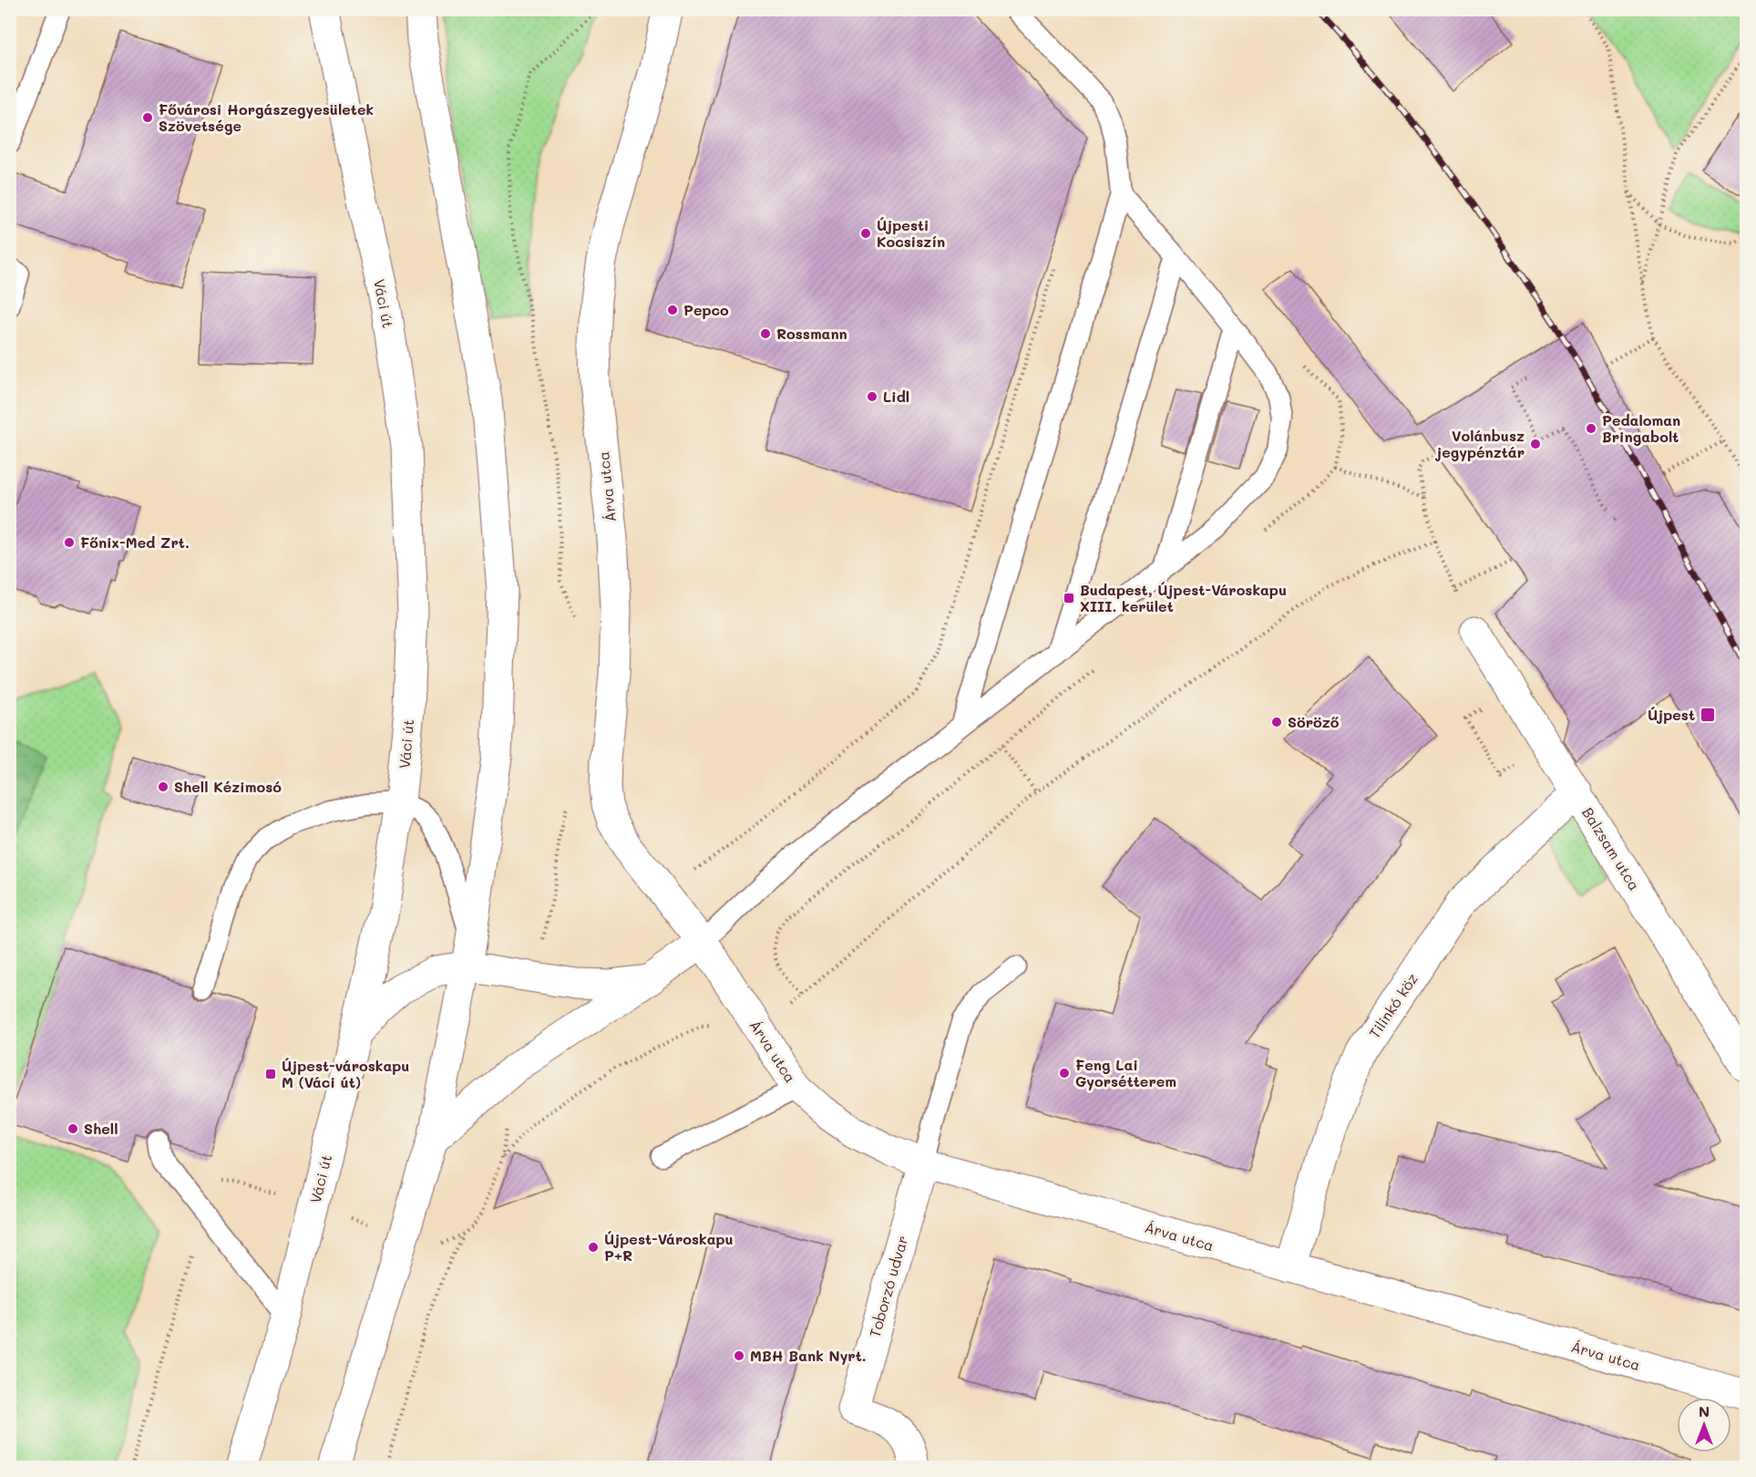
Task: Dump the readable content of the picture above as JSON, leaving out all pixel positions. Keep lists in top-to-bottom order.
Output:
{
  "streets": {
    "street": [
      "Váci út",
      "Árva utca",
      "Balzsam utca",
      "Tilinkó köz",
      "Toborzó udvar"
    ]
  },
  "crossings": [
    ["Árva utca", "Tilinkó köz"],
    ["Árva utca", "Toborzó udvar"],
    ["Balzsam utca", "Tilinkó köz"]
  ],
  "places": {
    "other": [
      "Fővárosi Horgászegyesületek Szövetsége",
      "Újpesti Kocsiszín",
      "Pepco",
      "Rossmann",
      "Lidl",
      "Pedaloman Bringabolt",
      "Volánbusz jegypénztár",
      "Főnix-Med Zrt.",
      "Söröző",
      "Shell Kézimosó",
      "Feng Lai Gyorsétterem",
      "Shell",
      "Újpest-Városkapu P+R",
      "MBH Bank Nyrt."
    ],
    "transit": ["Budapest, Újpest-Városkapu XIII. kerület", "Újpest", "Újpest-városkapu M (Váci út)"]
  },
  "north": "top"
}
